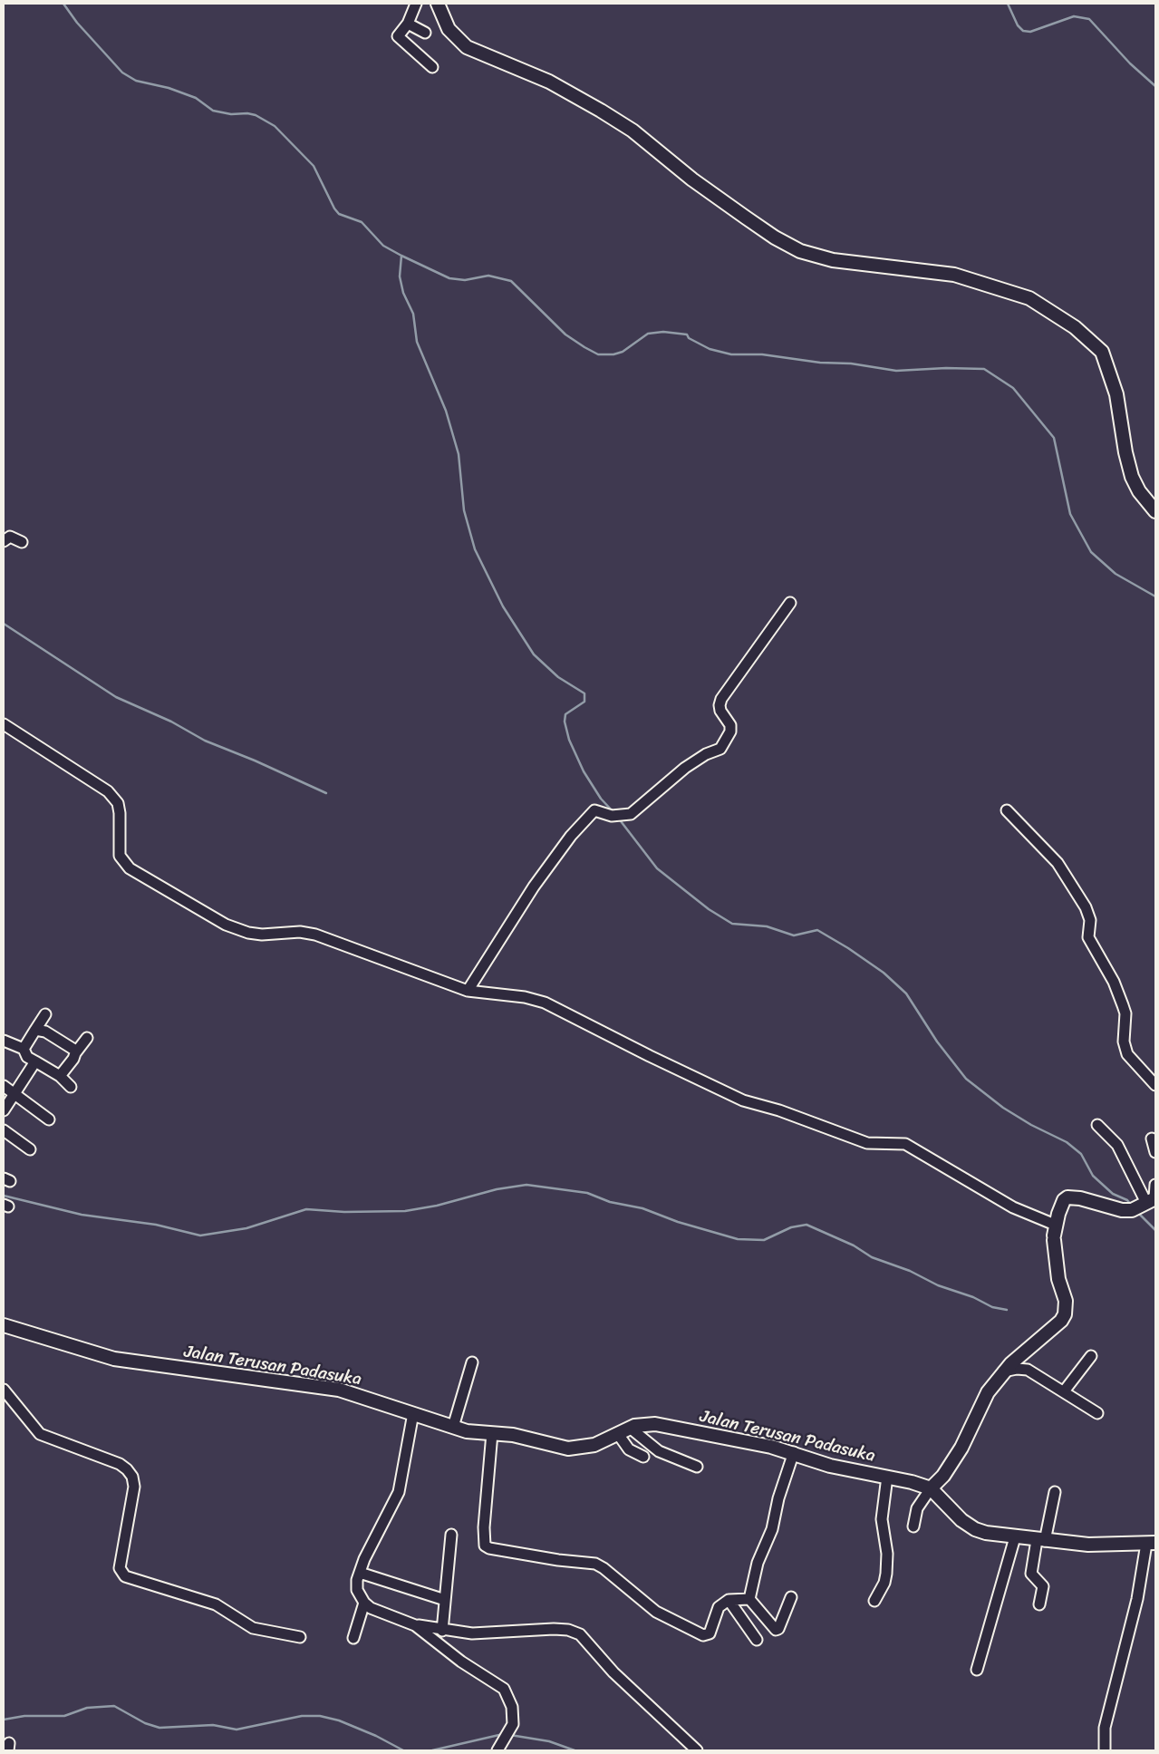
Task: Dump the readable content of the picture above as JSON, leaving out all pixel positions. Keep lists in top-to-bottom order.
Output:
{
  "streets": {
    "street": ["Jalan Terusan Padasuka"]
  }
}
